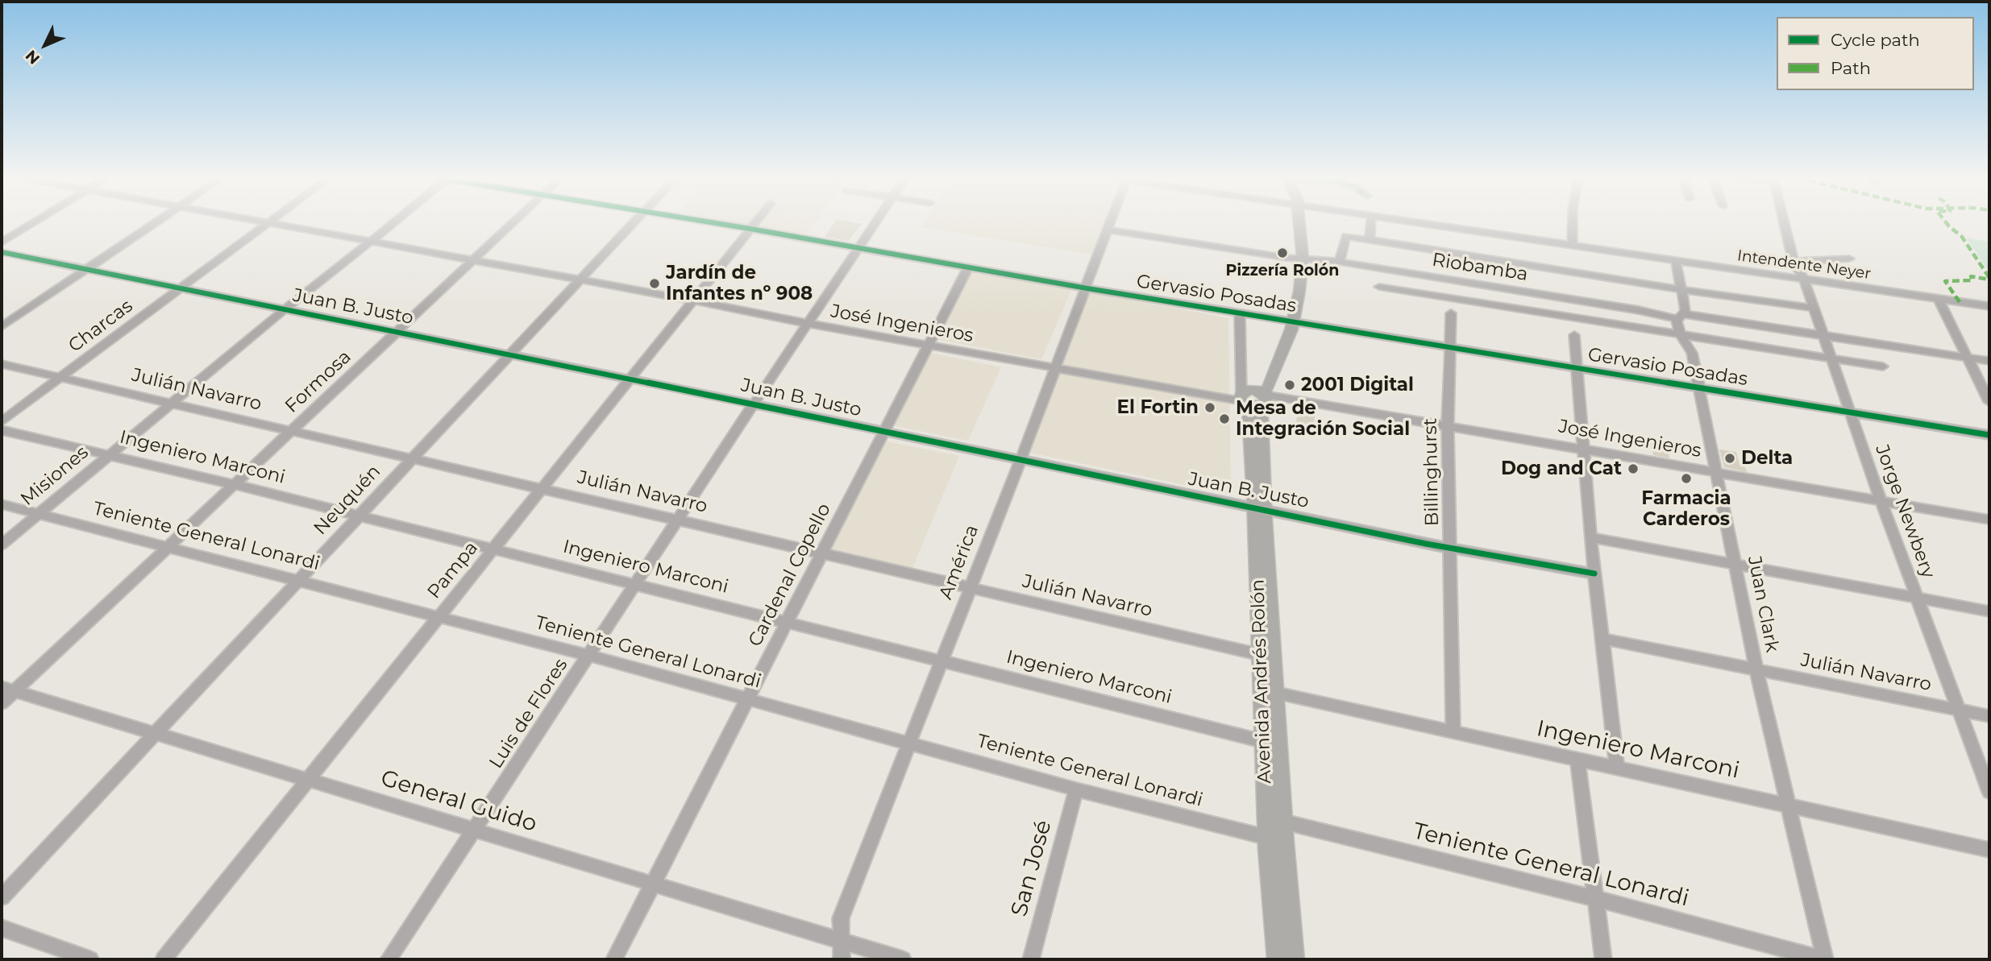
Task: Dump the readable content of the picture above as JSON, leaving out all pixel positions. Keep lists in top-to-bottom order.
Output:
{
  "streets": {
    "main road": ["Avenida Andrés Rolón"],
    "street": [
      "Intendente Neyer",
      "Riobamba",
      "Gervasio Posadas",
      "Juan B. Justo",
      "José Ingenieros",
      "Charcas",
      "Formosa",
      "Julián Navarro",
      "Ingeniero Marconi",
      "Billinghurst",
      "Misiones",
      "Neuquén",
      "Jorge Newbery",
      "Teniente General Lonardi",
      "América",
      "Pampa",
      "Cardenal Copello",
      "Juan Clark",
      "Luis de Flores",
      "General Guido",
      "San José"
    ]
  },
  "crossings": [
    ["Intendente Neyer", "Jorge Newbery"],
    ["Intendente Neyer", "Juan Clark"],
    ["Riobamba", "Jorge Newbery"],
    ["Riobamba", "América"],
    ["Riobamba", "Juan Clark"],
    ["Riobamba", "Avenida Andrés Rolón"],
    ["Gervasio Posadas", "Billinghurst"],
    ["Gervasio Posadas", "Jorge Newbery"],
    ["Gervasio Posadas", "América"],
    ["Gervasio Posadas", "Pampa"],
    ["Gervasio Posadas", "Cardenal Copello"],
    ["Gervasio Posadas", "Juan Clark"],
    ["Gervasio Posadas", "Avenida Andrés Rolón"],
    ["Gervasio Posadas", "Luis de Flores"],
    ["Juan B. Justo", "Charcas"],
    ["Juan B. Justo", "Formosa"],
    ["Juan B. Justo", "Billinghurst"],
    ["Juan B. Justo", "Misiones"],
    ["Juan B. Justo", "Neuquén"],
    ["Juan B. Justo", "América"],
    ["Juan B. Justo", "Pampa"],
    ["Juan B. Justo", "Cardenal Copello"],
    ["Juan B. Justo", "Avenida Andrés Rolón"],
    ["Juan B. Justo", "Luis de Flores"],
    ["José Ingenieros", "Formosa"],
    ["José Ingenieros", "Billinghurst"],
    ["José Ingenieros", "Misiones"],
    ["José Ingenieros", "Neuquén"],
    ["José Ingenieros", "Jorge Newbery"],
    ["José Ingenieros", "América"],
    ["José Ingenieros", "Pampa"],
    ["José Ingenieros", "Cardenal Copello"],
    ["José Ingenieros", "Juan Clark"],
    ["José Ingenieros", "Avenida Andrés Rolón"],
    ["José Ingenieros", "Luis de Flores"],
    ["Charcas", "Julián Navarro"],
    ["Formosa", "Julián Navarro"],
    ["Formosa", "Ingeniero Marconi"],
    ["Formosa", "Teniente General Lonardi"],
    ["Formosa", "General Guido"],
    ["Julián Navarro", "Misiones"],
    ["Julián Navarro", "Neuquén"],
    ["Julián Navarro", "Jorge Newbery"],
    ["Julián Navarro", "América"],
    ["Julián Navarro", "Pampa"],
    ["Julián Navarro", "Cardenal Copello"],
    ["Julián Navarro", "Juan Clark"],
    ["Julián Navarro", "Avenida Andrés Rolón"],
    ["Julián Navarro", "Luis de Flores"],
    ["Ingeniero Marconi", "Billinghurst"],
    ["Ingeniero Marconi", "Misiones"],
    ["Ingeniero Marconi", "Neuquén"],
    ["Ingeniero Marconi", "América"],
    ["Ingeniero Marconi", "Pampa"],
    ["Ingeniero Marconi", "Cardenal Copello"],
    ["Ingeniero Marconi", "Juan Clark"],
    ["Ingeniero Marconi", "Avenida Andrés Rolón"],
    ["Ingeniero Marconi", "Luis de Flores"],
    ["Misiones", "Teniente General Lonardi"],
    ["Neuquén", "Teniente General Lonardi"],
    ["Neuquén", "General Guido"],
    ["Teniente General Lonardi", "América"],
    ["Teniente General Lonardi", "Pampa"],
    ["Teniente General Lonardi", "Cardenal Copello"],
    ["Teniente General Lonardi", "Juan Clark"],
    ["Teniente General Lonardi", "Avenida Andrés Rolón"],
    ["Teniente General Lonardi", "Luis de Flores"],
    ["Teniente General Lonardi", "San José"],
    ["América", "General Guido"],
    ["Pampa", "General Guido"],
    ["Cardenal Copello", "General Guido"],
    ["Luis de Flores", "General Guido"]
  ],
  "places": [
    "Pizzería Rolón",
    "Jardín de Infantes nº 908",
    "2001 Digital",
    "El Fortin",
    "Mesa de Integración Social",
    "Delta",
    "Dog and Cat",
    "Farmacia Carderos"
  ],
  "legend": ["Cycle path", "Path"],
  "north": "bottom left"
}
